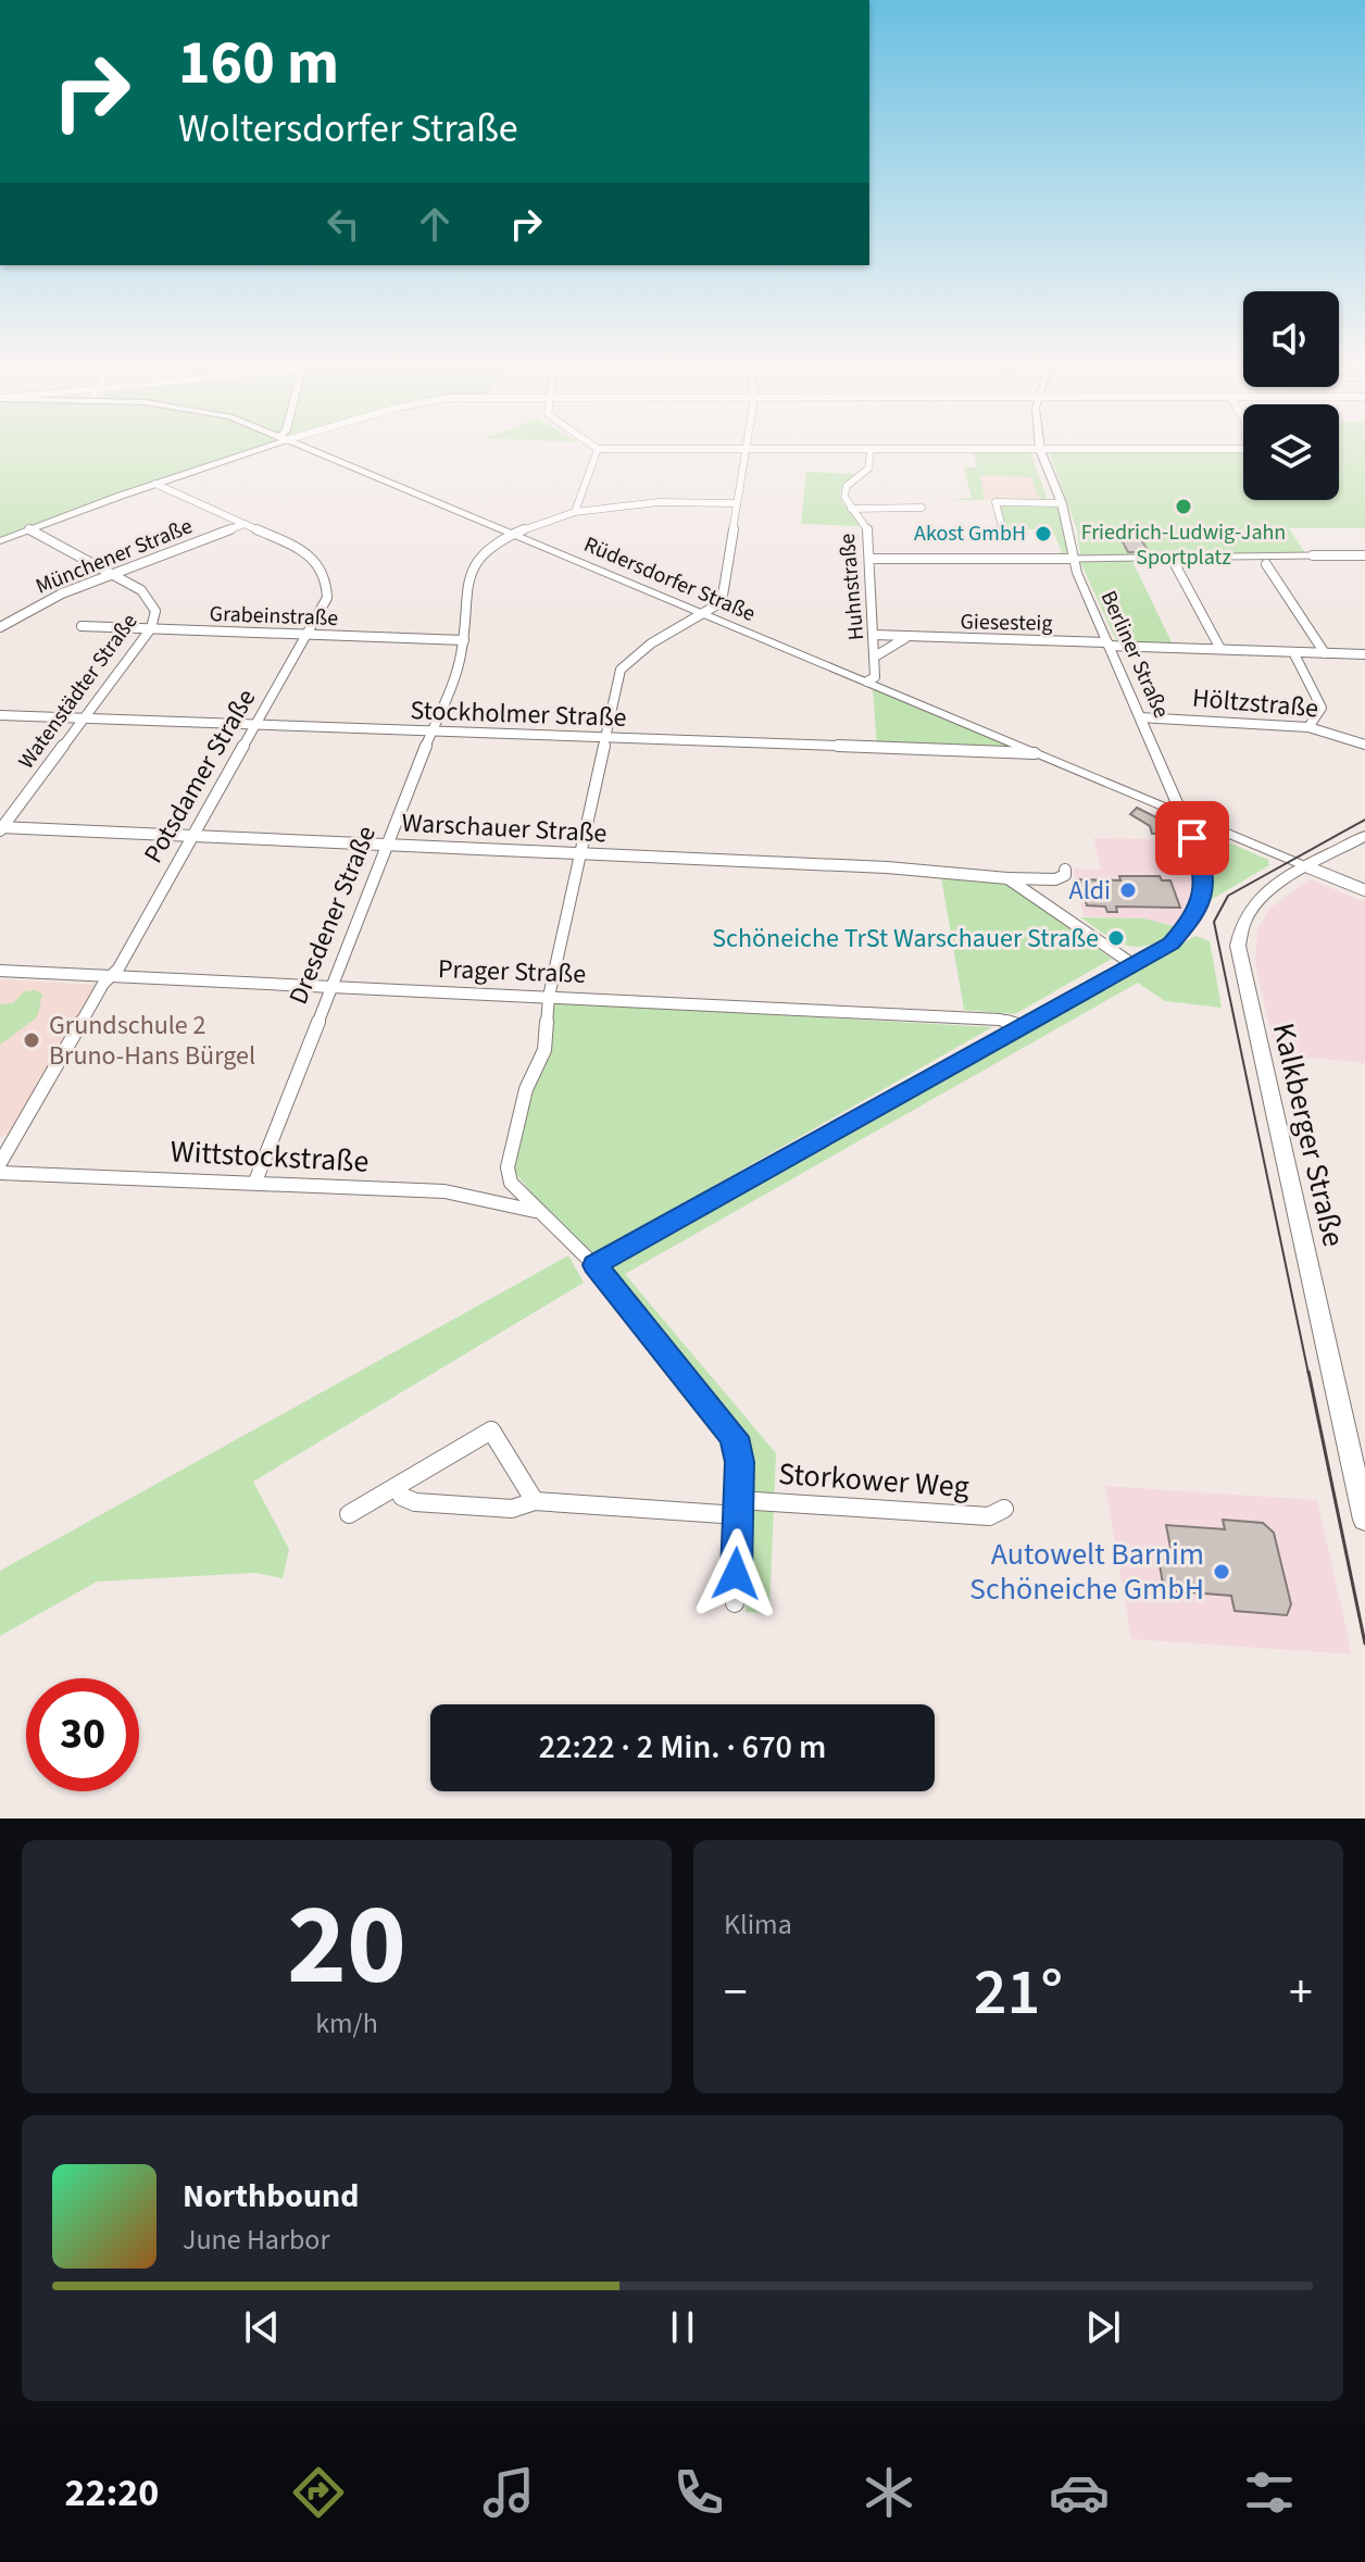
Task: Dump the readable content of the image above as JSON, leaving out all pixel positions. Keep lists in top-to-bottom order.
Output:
{
  "streets": {
    "main road": ["Kalkberger Straße"],
    "street": [
      "Münchener Straße",
      "Rüdersdorfer Straße",
      "Huhnstraße",
      "Grabeinstraße",
      "Giesesteig",
      "Berliner Straße",
      "Watenstädter Straße",
      "Höltzstraße",
      "Stockholmer Straße",
      "Potsdamer Straße",
      "Warschauer Straße",
      "Dresdener Straße",
      "Prager Straße",
      "Wittstockstraße",
      "Storkower Weg"
    ]
  },
  "crossings": [
    ["Münchener Straße", "Watenstädter Straße"],
    ["Münchener Straße", "Potsdamer Straße"],
    ["Rüdersdorfer Straße", "Huhnstraße"],
    ["Rüdersdorfer Straße", "Berliner Straße"],
    ["Rüdersdorfer Straße", "Stockholmer Straße"],
    ["Rüdersdorfer Straße", "Dresdener Straße"],
    ["Rüdersdorfer Straße", "Kalkberger Straße"],
    ["Huhnstraße", "Giesesteig"],
    ["Grabeinstraße", "Watenstädter Straße"],
    ["Grabeinstraße", "Potsdamer Straße"],
    ["Grabeinstraße", "Dresdener Straße"],
    ["Giesesteig", "Berliner Straße"],
    ["Berliner Straße", "Höltzstraße"],
    ["Watenstädter Straße", "Stockholmer Straße"],
    ["Watenstädter Straße", "Warschauer Straße"],
    ["Stockholmer Straße", "Potsdamer Straße"],
    ["Stockholmer Straße", "Dresdener Straße"],
    ["Potsdamer Straße", "Warschauer Straße"],
    ["Potsdamer Straße", "Prager Straße"],
    ["Warschauer Straße", "Dresdener Straße"],
    ["Dresdener Straße", "Prager Straße"],
    ["Dresdener Straße", "Wittstockstraße"]
  ],
  "places": [
    "Friedrich-Ludwig-Jahn Sportplatz",
    "Akost GmbH",
    "Aldi",
    "Schöneiche TrSt Warschauer Straße",
    "Grundschule 2 Bruno-Hans Bürgel",
    "Autowelt Barnim Schöneiche GmbH"
  ],
  "page": {
    "turn": ["160 m", "Woltersdorfer Straße"],
    "limit": "30",
    "trip": "22:22 · 2 Min. · 670 m",
    "tile": [
      ["20", "km/h"],
      "Klima"
    ],
    "heat": ["−", "21°", "+"],
    "song": ["Northbound", "June Harbor"],
    "tabs": "22:20"
  }
}
